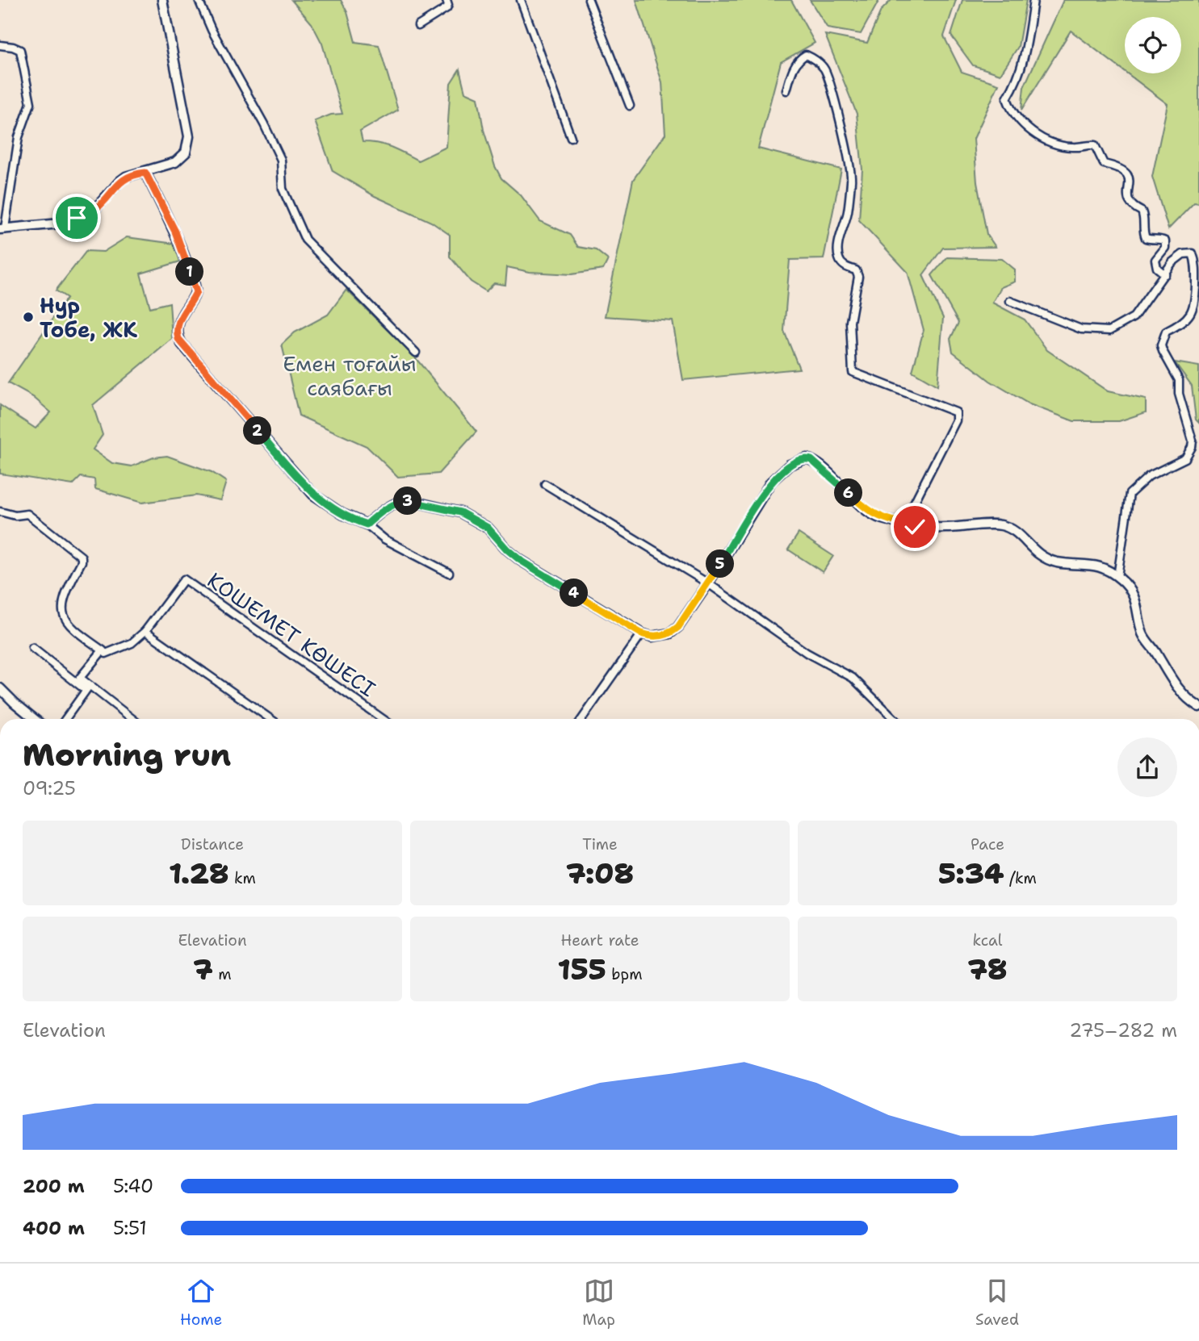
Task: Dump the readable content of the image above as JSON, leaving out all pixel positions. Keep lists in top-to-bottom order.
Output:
{
  "streets": {
    "street": ["КОШЕМЕТ КӨШЕСІ"]
  },
  "parks": ["Емен тоғайы саябағы"],
  "places": ["Нур Тобе, ЖК"],
  "page": {
    "pins": [
      "1",
      "2",
      "6",
      "3",
      "5",
      "4"
    ],
    "heading": ["Morning run", "09:25"],
    "stats": [
      ["Distance", "1.28 km"],
      ["Time", "7:08"],
      ["Pace", "5:34 /km"],
      ["Elevation", "7 m"],
      ["Heart rate", "155 bpm"],
      ["kcal", "78"]
    ],
    "chart": ["Elevation", "275–282 m"],
    "list": [
      {
        "name": "200 m",
        "note": "5:40"
      },
      {
        "name": "400 m",
        "note": "5:51"
      }
    ],
    "tabs": ["Home", "Map", "Saved"]
  }
}
